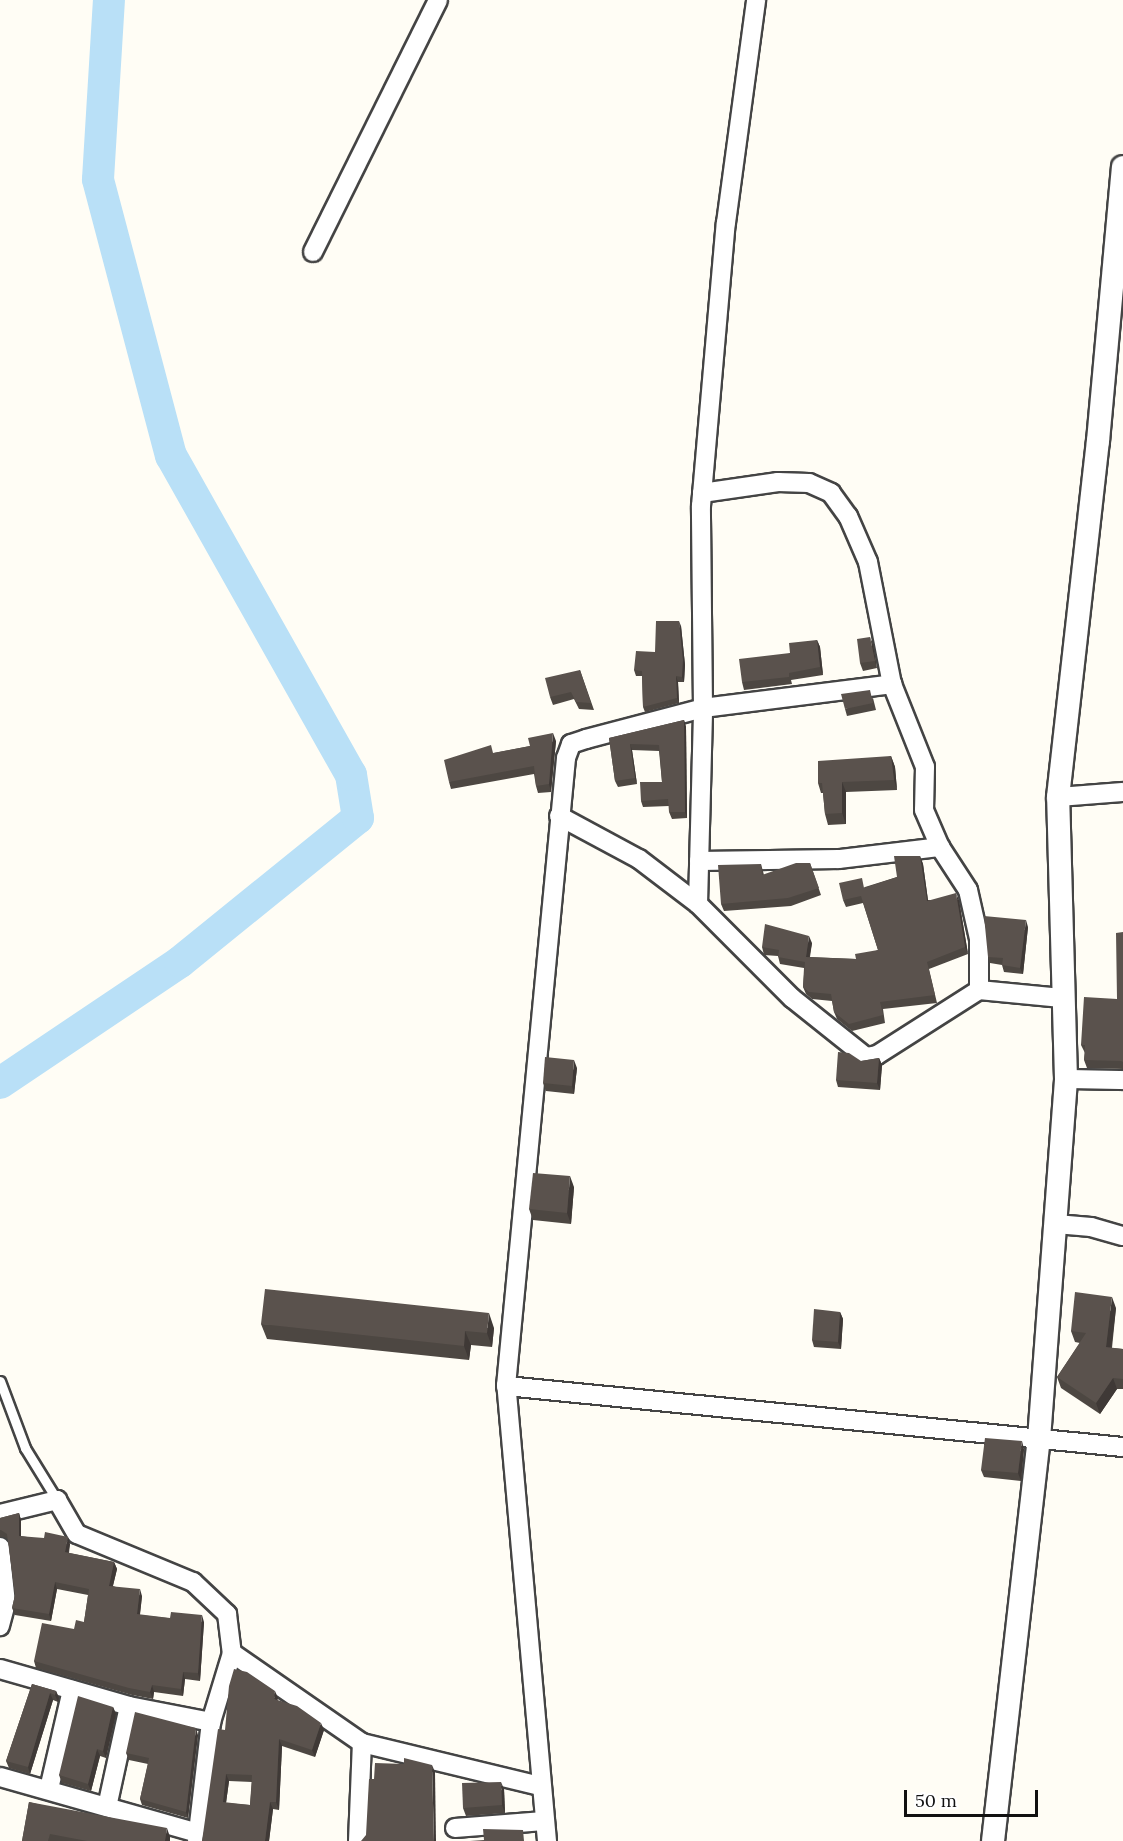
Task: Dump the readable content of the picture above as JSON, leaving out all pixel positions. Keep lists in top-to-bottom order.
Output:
{
  "scale_bar": "50 m"
}
